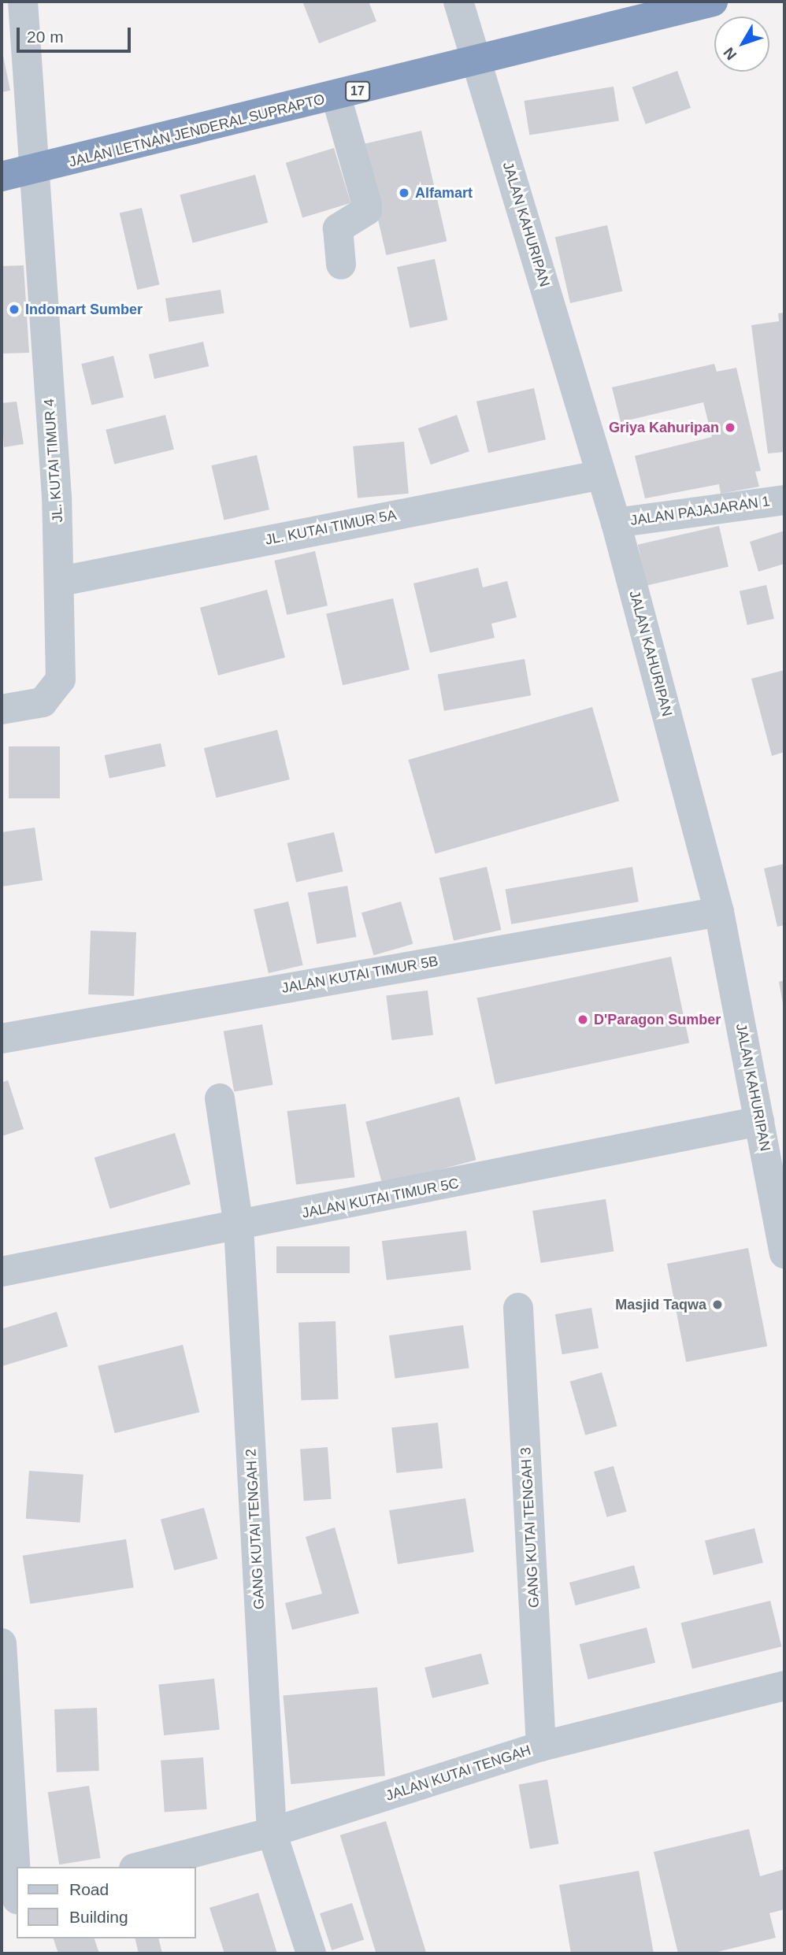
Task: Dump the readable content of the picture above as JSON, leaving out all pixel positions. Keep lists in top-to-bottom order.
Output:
{
  "streets": {
    "highway": ["17", "JALAN LETNAN JENDERAL SUPRAPTO"],
    "street": [
      "JALAN KAHURIPAN",
      "JL. KUTAI TIMUR 4",
      "JALAN PAJAJARAN 1",
      "JL. KUTAI TIMUR 5A",
      "JALAN KUTAI TIMUR 5B",
      "JALAN KUTAI TIMUR 5C",
      "GANG KUTAI TENGAH 3",
      "GANG KUTAI TENGAH 2",
      "JALAN KUTAI TENGAH"
    ]
  },
  "crossings": [
    ["JALAN LETNAN JENDERAL SUPRAPTO", "JALAN KAHURIPAN"],
    ["JALAN LETNAN JENDERAL SUPRAPTO", "JL. KUTAI TIMUR 4"],
    ["JALAN KAHURIPAN", "JALAN PAJAJARAN 1"],
    ["JALAN KAHURIPAN", "JL. KUTAI TIMUR 5A"],
    ["JALAN KAHURIPAN", "JALAN KUTAI TIMUR 5B"],
    ["JALAN KAHURIPAN", "JALAN KUTAI TIMUR 5C"],
    ["JL. KUTAI TIMUR 4", "JL. KUTAI TIMUR 5A"],
    ["JALAN KUTAI TIMUR 5C", "GANG KUTAI TENGAH 2"],
    ["GANG KUTAI TENGAH 3", "JALAN KUTAI TENGAH"],
    ["GANG KUTAI TENGAH 2", "JALAN KUTAI TENGAH"]
  ],
  "places": [
    "Alfamart",
    "Indomart Sumber",
    "Griya Kahuripan",
    "D'Paragon Sumber",
    "Masjid Taqwa"
  ],
  "legend": ["Road", "Building"],
  "scale_bar": "20 m",
  "north": "bottom left"
}
